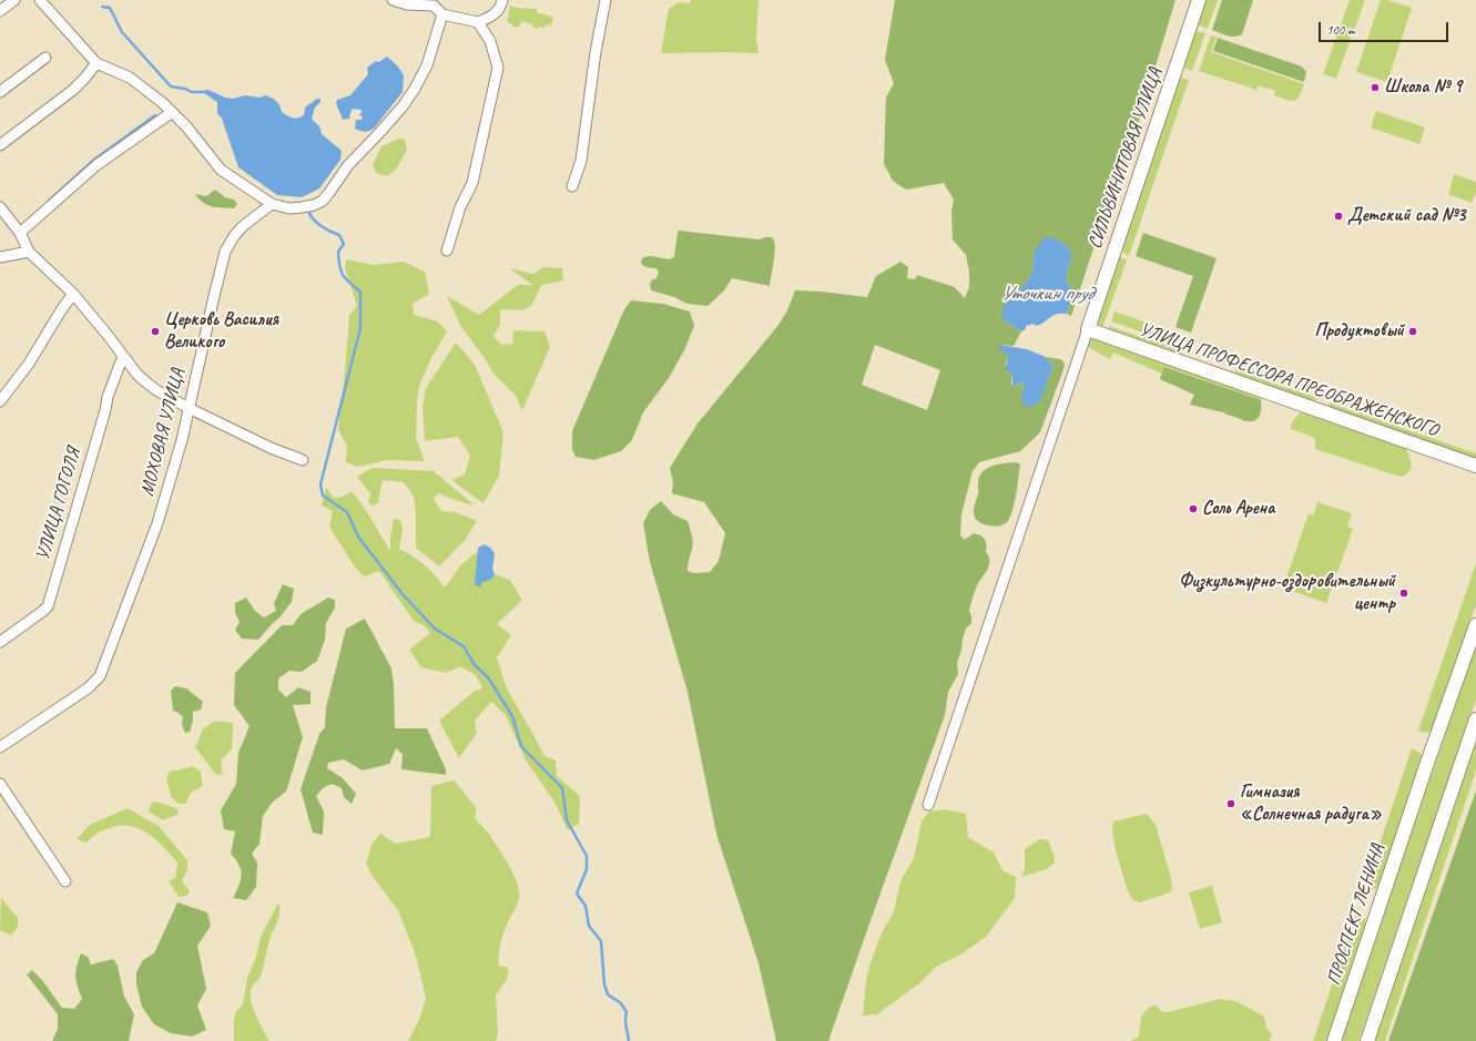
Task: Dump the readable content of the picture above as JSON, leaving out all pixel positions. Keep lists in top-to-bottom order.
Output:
{
  "streets": {
    "street": [
      "СИЛЬВИНИТОВАЯ УЛИЦА",
      "УЛИЦА ПРОФЕССОРА ПРЕОБРАЖЕНСКОГО",
      "МОХОВАЯ УЛИЦА",
      "УЛИЦА ГОГОЛЯ",
      "ПРОСПЕКТ ЛЕНИНА"
    ]
  },
  "crossings": [
    ["СИЛЬВИНИТОВАЯ УЛИЦА", "УЛИЦА ПРОФЕССОРА ПРЕОБРАЖЕНСКОГО"]
  ],
  "water": ["Уточкин пруд"],
  "places": [
    "Школа № 9",
    "Детский сад №3",
    "Церковь Василия Великого",
    "Продуктовый",
    "Соль Арена",
    "Физкультурно-оздоровительный центр",
    "Гимназия «Солнечная радуга»"
  ],
  "scale_bar": "100 m"
}
